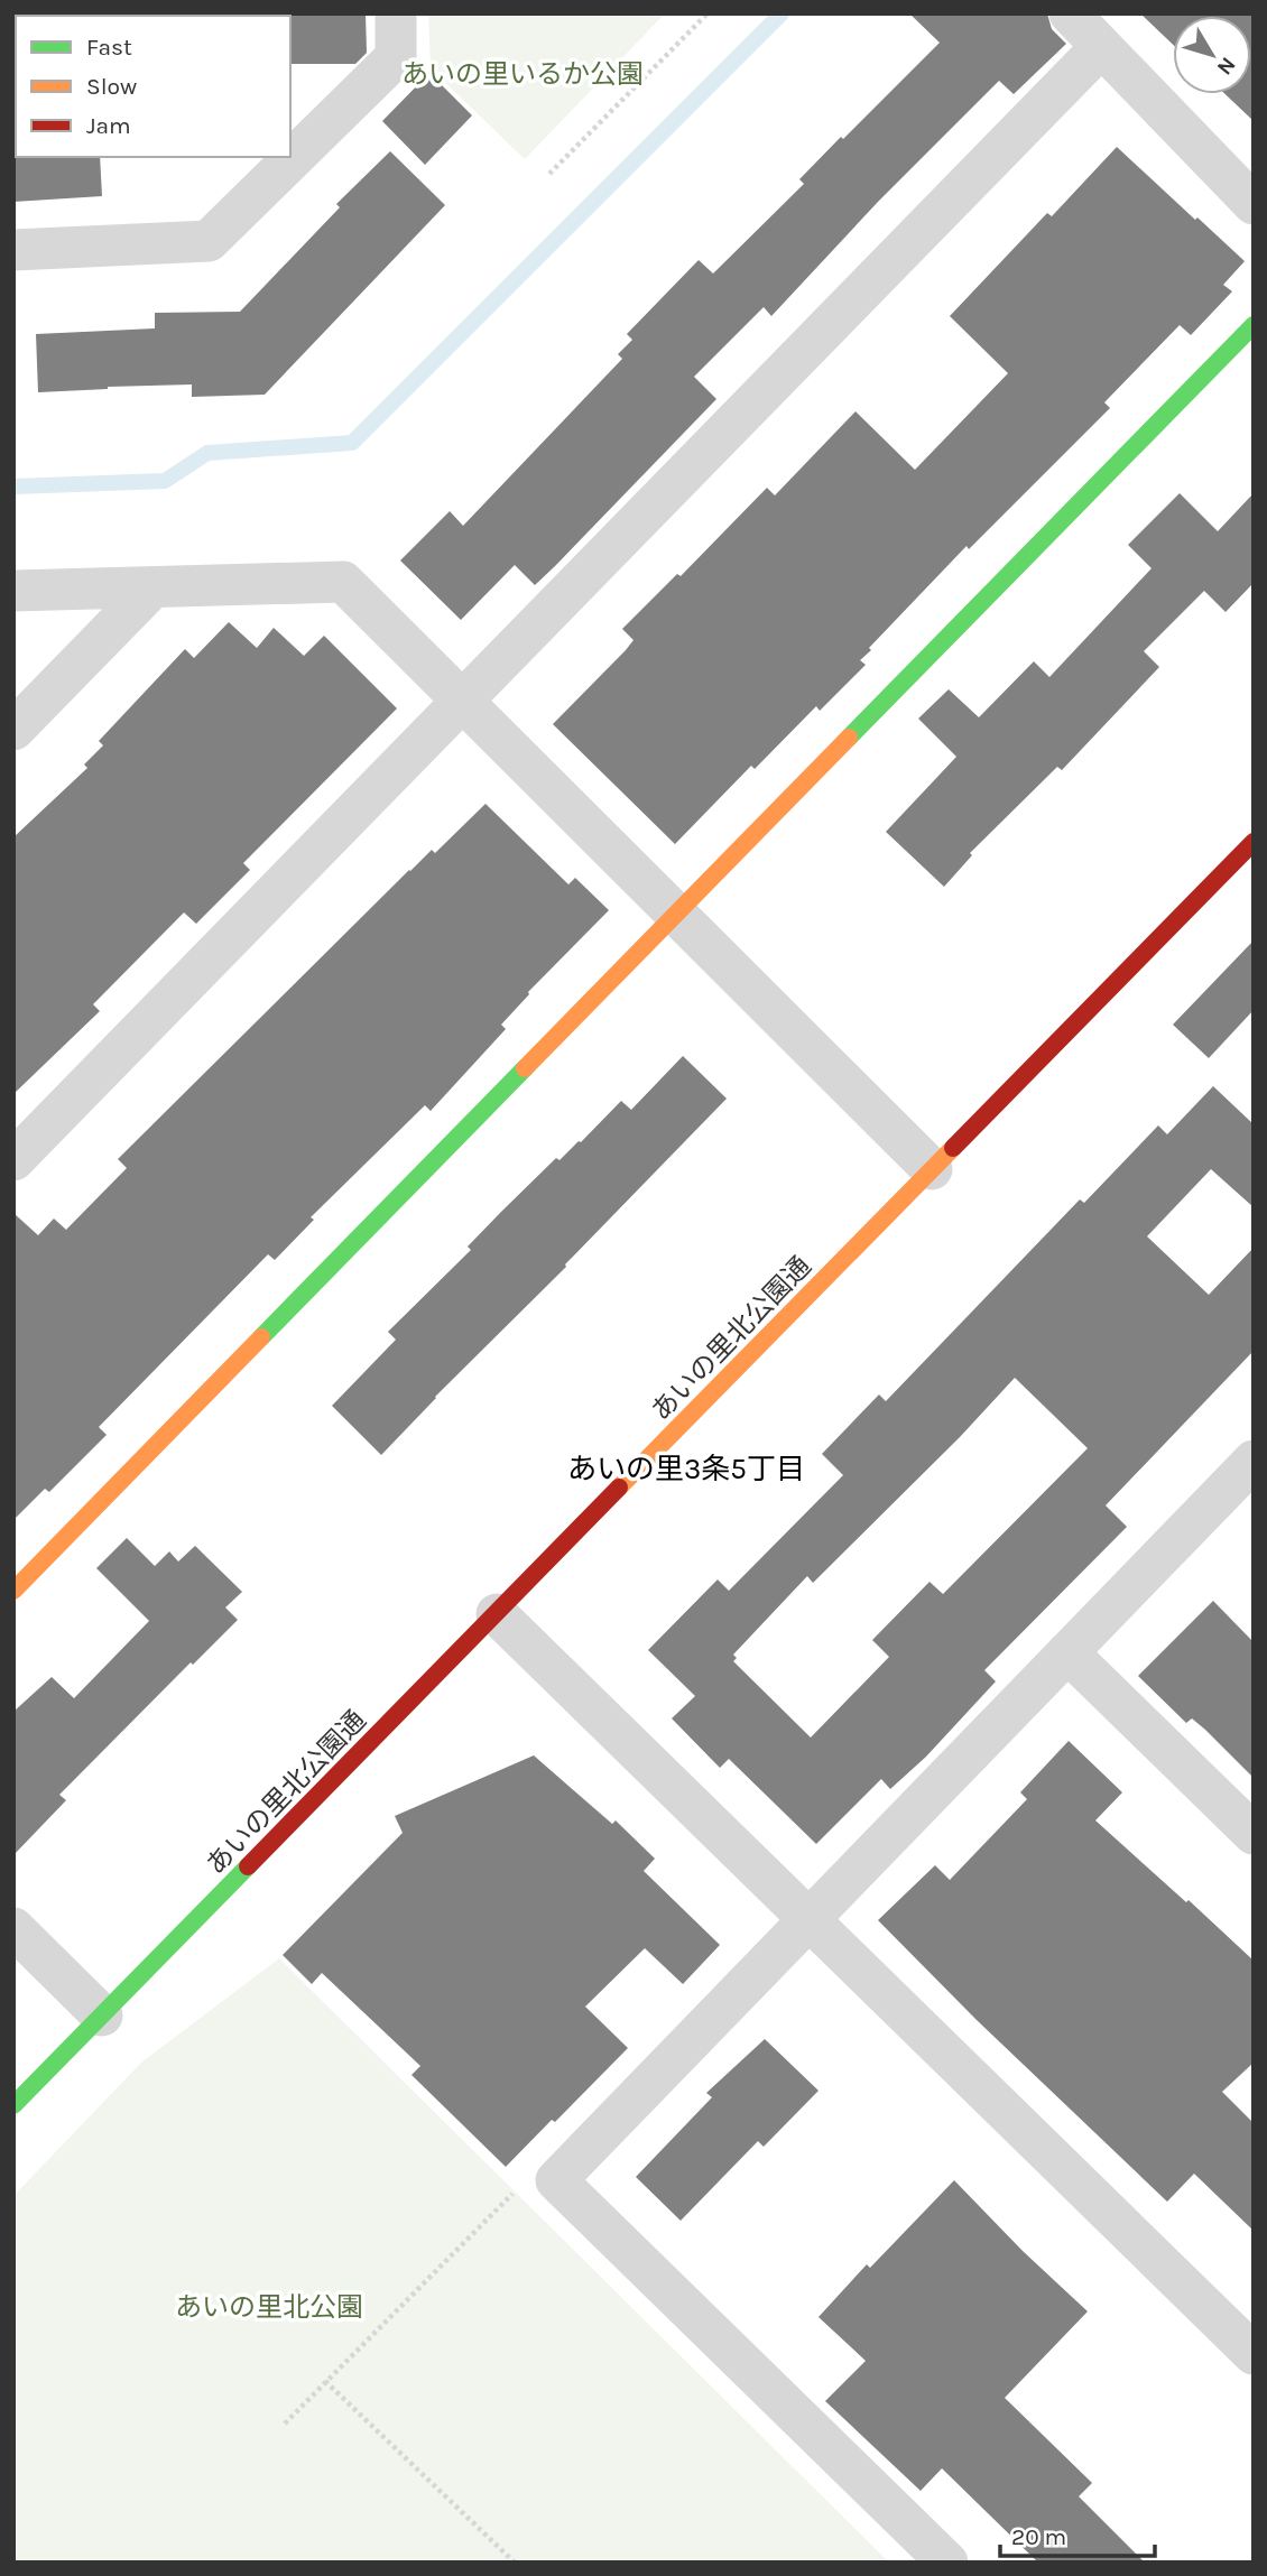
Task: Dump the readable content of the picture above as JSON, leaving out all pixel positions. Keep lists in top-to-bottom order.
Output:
{
  "streets": {
    "street": ["あいの里北公園通"]
  },
  "districts": ["あいの里3条5丁目"],
  "parks": ["あいの里いるか公園", "あいの里北公園"],
  "legend": ["Fast", "Slow", "Jam"],
  "scale_bar": "20 m",
  "north": "bottom right"
}
